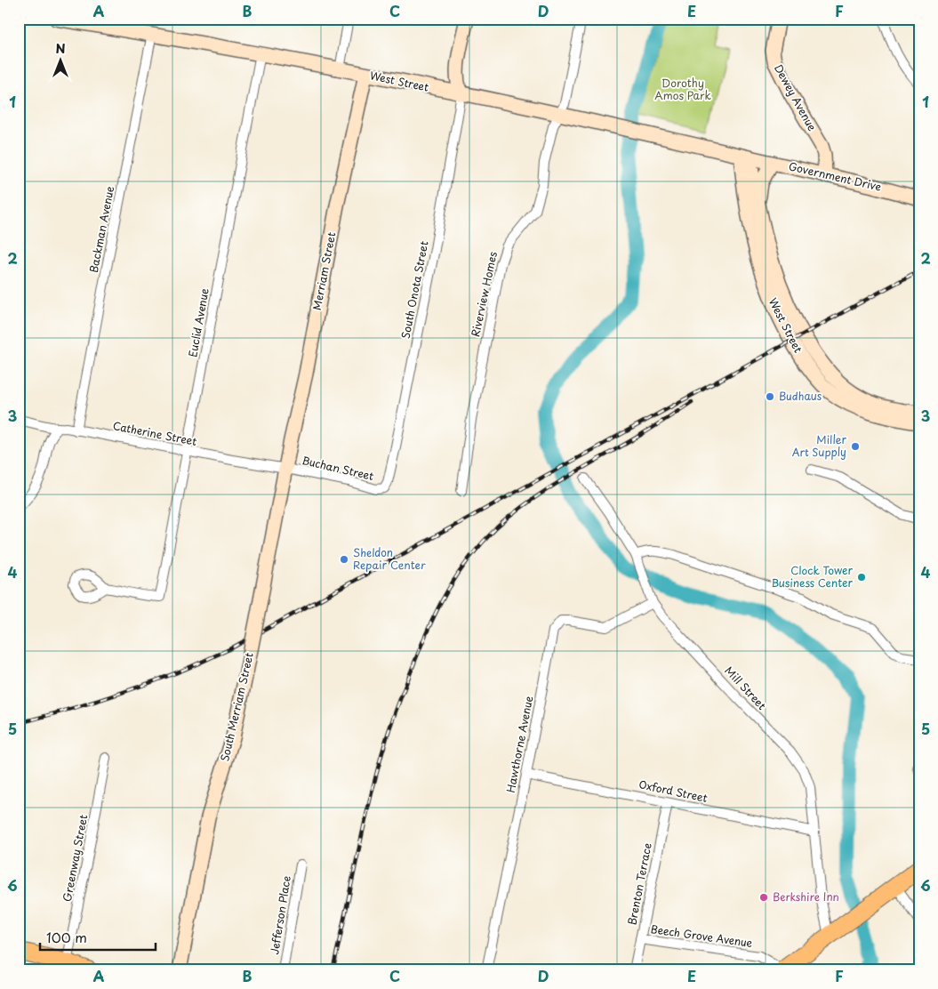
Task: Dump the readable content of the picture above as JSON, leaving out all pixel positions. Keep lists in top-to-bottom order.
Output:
{
  "streets": {
    "street": [
      "West Street",
      "Dewey Avenue",
      "Government Drive",
      "Backman Avenue",
      "Merriam Street",
      "South Onota Street",
      "Riverview Homes",
      "Euclid Avenue",
      "Catherine Street",
      "Buchan Street",
      "Mill Street",
      "South Merriam Street",
      "Hawthorne Avenue",
      "Oxford Street",
      "Greenway Street",
      "Brenton Terrace",
      "Jefferson Place",
      "Beech Grove Avenue"
    ]
  },
  "crossings": [
    ["West Street", "Government Drive"],
    ["West Street", "Backman Avenue"],
    ["West Street", "Merriam Street"],
    ["West Street", "South Onota Street"],
    ["West Street", "Riverview Homes"],
    ["West Street", "Euclid Avenue"],
    ["Dewey Avenue", "Government Drive"],
    ["Backman Avenue", "Catherine Street"],
    ["Merriam Street", "Catherine Street"],
    ["Merriam Street", "Buchan Street"],
    ["Merriam Street", "South Merriam Street"],
    ["South Onota Street", "Buchan Street"],
    ["Euclid Avenue", "Catherine Street"],
    ["Catherine Street", "Buchan Street"],
    ["Catherine Street", "South Merriam Street"],
    ["Buchan Street", "South Merriam Street"],
    ["Mill Street", "Hawthorne Avenue"],
    ["Mill Street", "Oxford Street"],
    ["Hawthorne Avenue", "Oxford Street"],
    ["Oxford Street", "Brenton Terrace"],
    ["Brenton Terrace", "Beech Grove Avenue"]
  ],
  "parks": ["Dorothy Amos Park"],
  "places": [
    "Budhaus",
    "Miller Art Supply",
    "Sheldon Repair Center",
    "Clock Tower Business Center",
    "Berkshire Inn"
  ],
  "scale_bar": "100 m",
  "north": "top",
  "grid": {
    "columns": [
      "A",
      "B",
      "C",
      "D",
      "E",
      "F"
    ],
    "rows": [
      "1",
      "2",
      "3",
      "4",
      "5",
      "6"
    ]
  }
}
